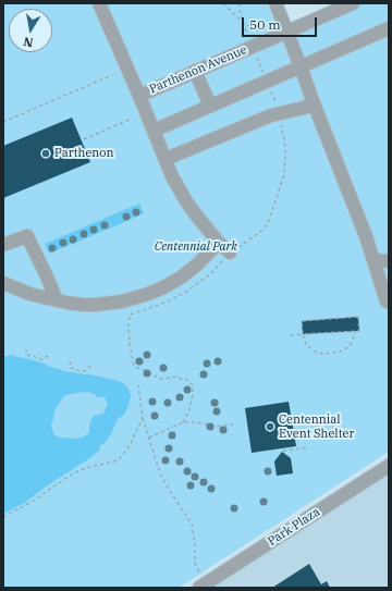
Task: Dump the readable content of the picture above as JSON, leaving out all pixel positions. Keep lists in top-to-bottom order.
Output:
{
  "streets": {
    "street": ["Parthenon Avenue", "Park Plaza"]
  },
  "parks": ["Centennial Park"],
  "places": ["Parthenon", "Centennial Event Shelter"],
  "scale_bar": "50 m",
  "north": "bottom"
}
